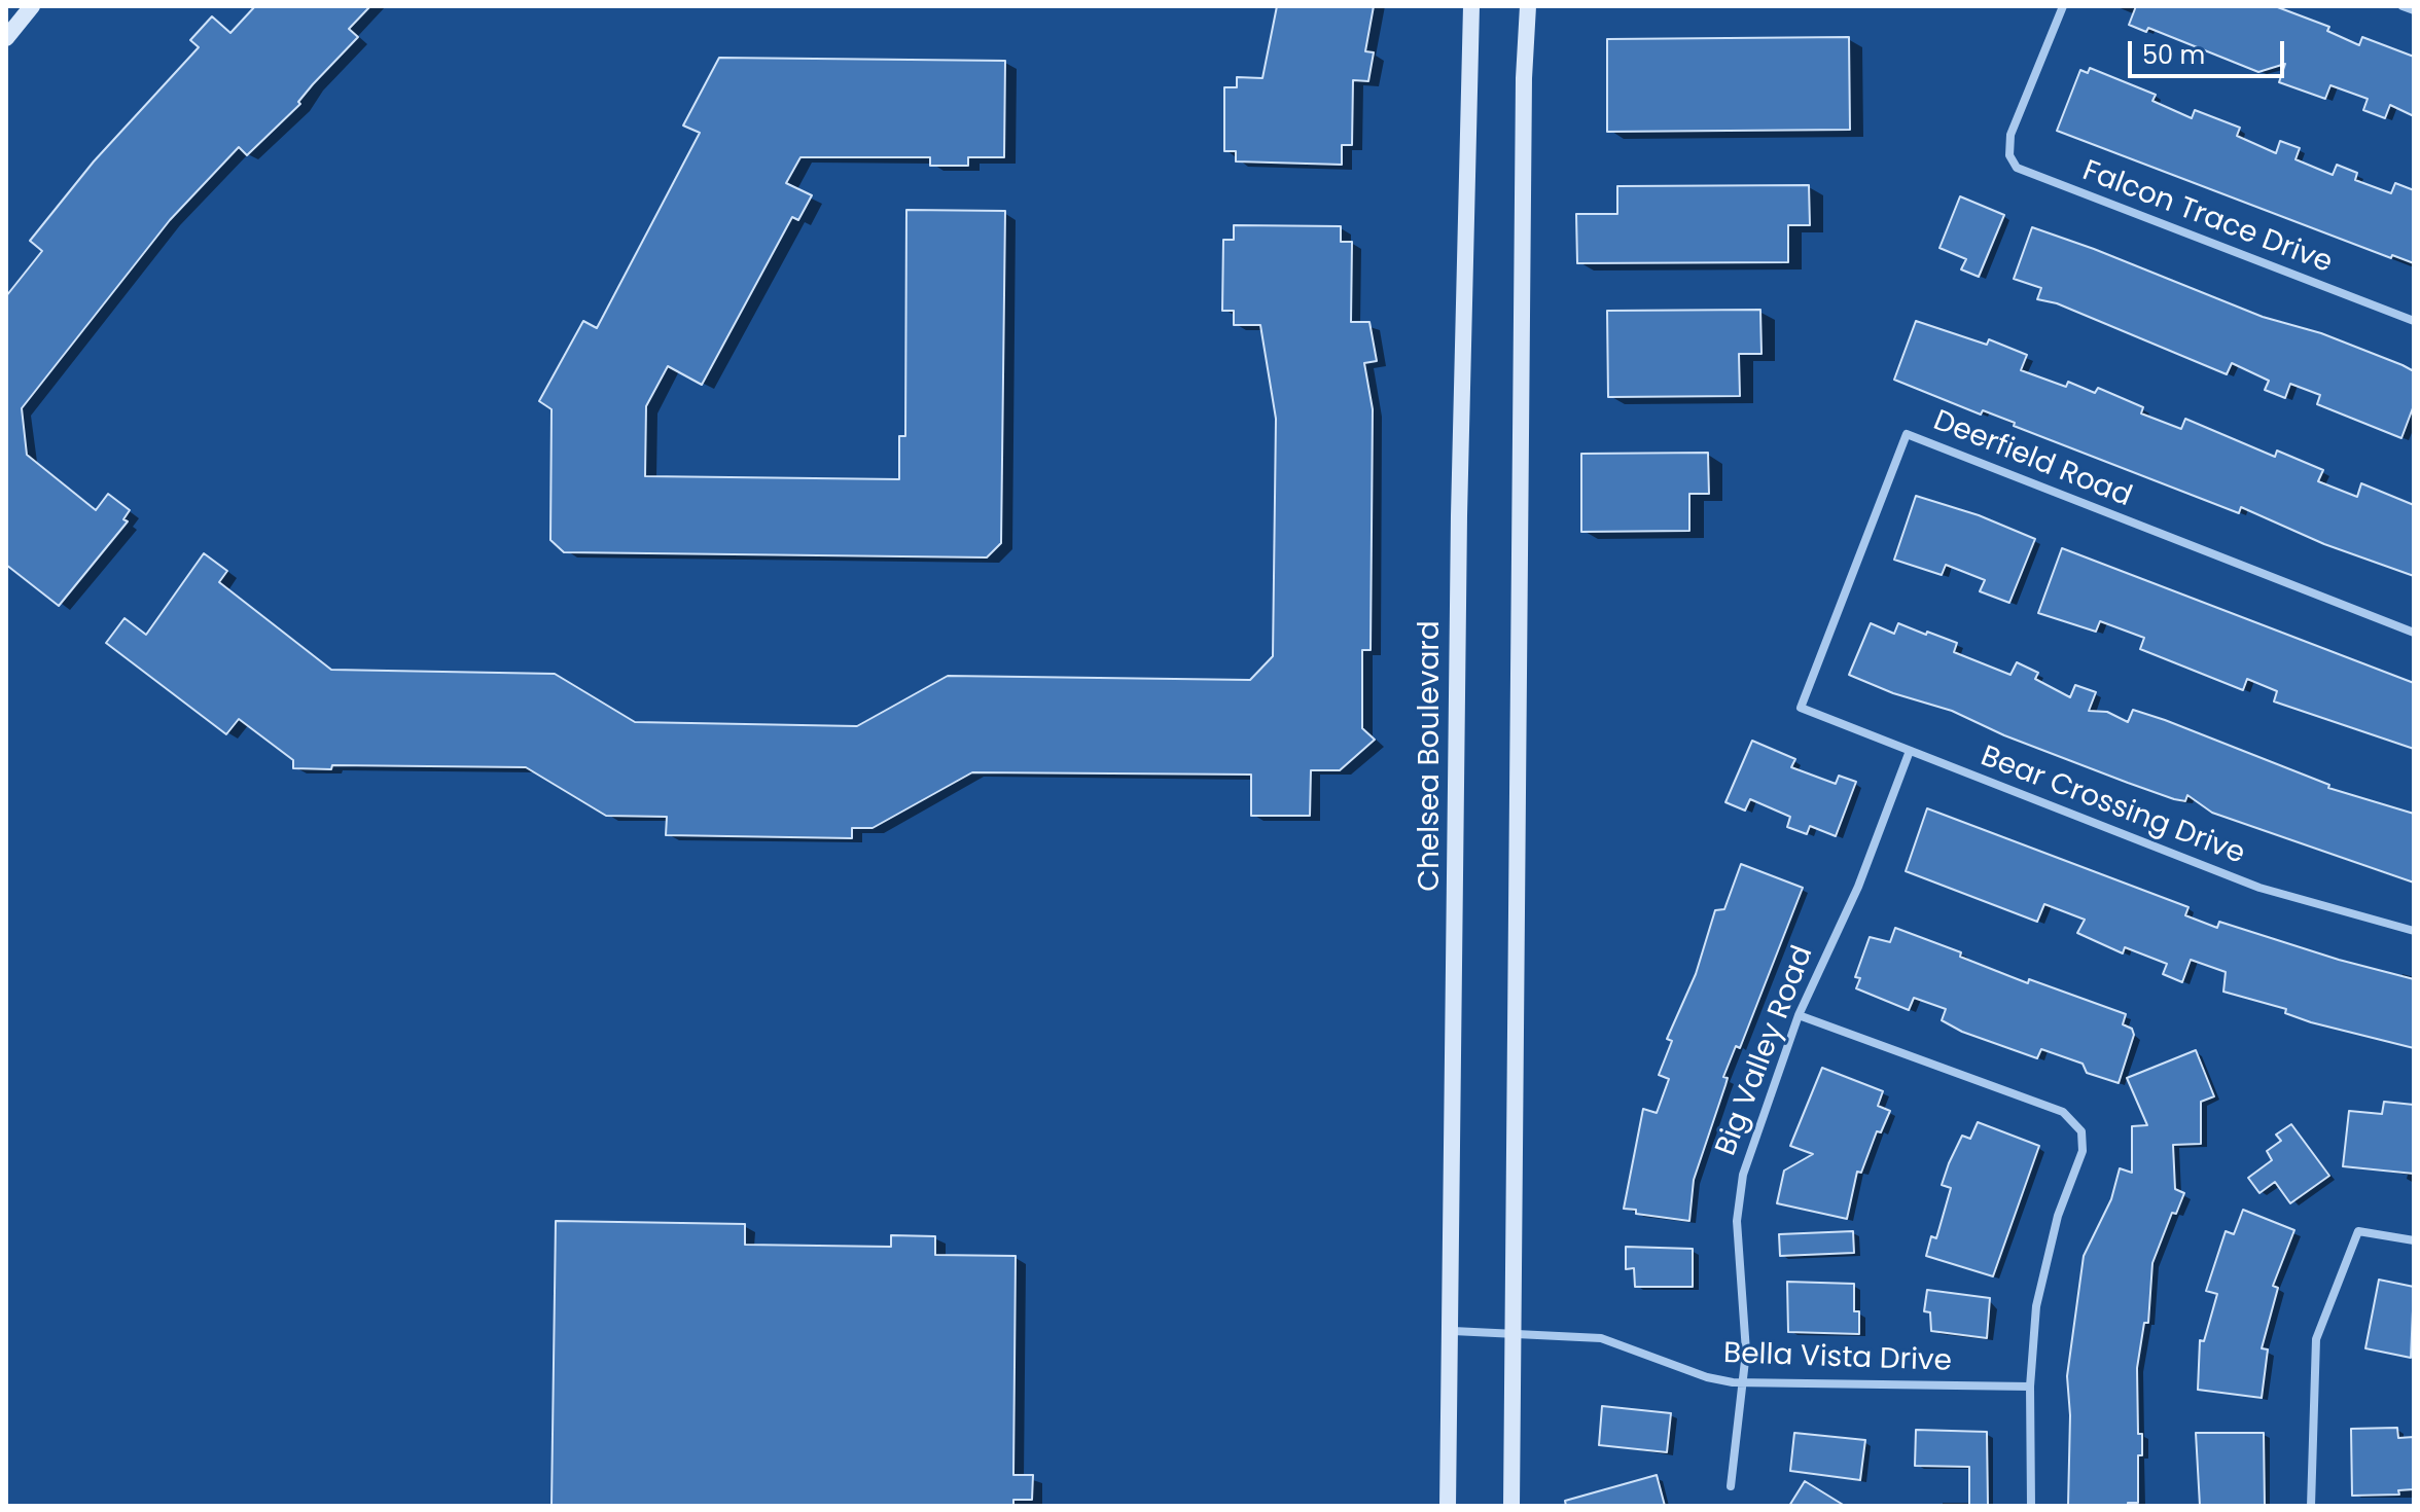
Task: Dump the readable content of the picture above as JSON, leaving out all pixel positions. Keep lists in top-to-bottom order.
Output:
{
  "streets": {
    "main road": ["Chelsea Boulevard"],
    "street": [
      "Falcon Trace Drive",
      "Deerfield Road",
      "Bear Crossing Drive",
      "Big Valley Road",
      "Bella Vista Drive"
    ]
  },
  "crossings": [
    ["Deerfield Road", "Bear Crossing Drive"],
    ["Chelsea Boulevard", "Bella Vista Drive"],
    ["Bear Crossing Drive", "Big Valley Road"],
    ["Big Valley Road", "Bella Vista Drive"]
  ],
  "scale_bar": "50 m"
}
